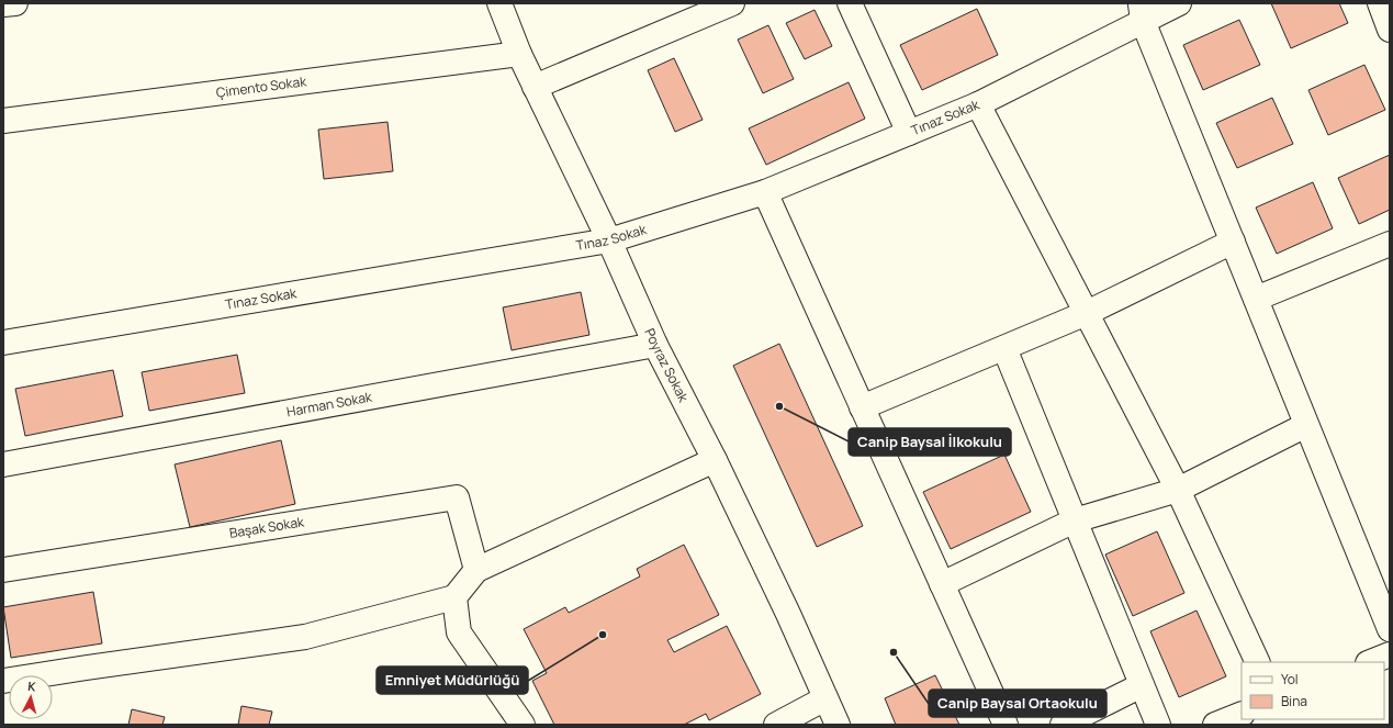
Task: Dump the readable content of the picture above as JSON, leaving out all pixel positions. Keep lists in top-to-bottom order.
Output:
{
  "streets": {
    "street": [
      "Çimento Sokak",
      "Tınaz Sokak",
      "Poyraz Sokak",
      "Harman Sokak",
      "Başak Sokak"
    ]
  },
  "crossings": [
    ["Çimento Sokak", "Poyraz Sokak"],
    ["Tınaz Sokak", "Poyraz Sokak"],
    ["Poyraz Sokak", "Harman Sokak"]
  ],
  "places": ["Canip Baysal İlkokulu", "Emniyet Müdürlüğü", "Canip Baysal Ortaokulu"],
  "legend": ["Yol", "Bina"],
  "north": "top"
}
